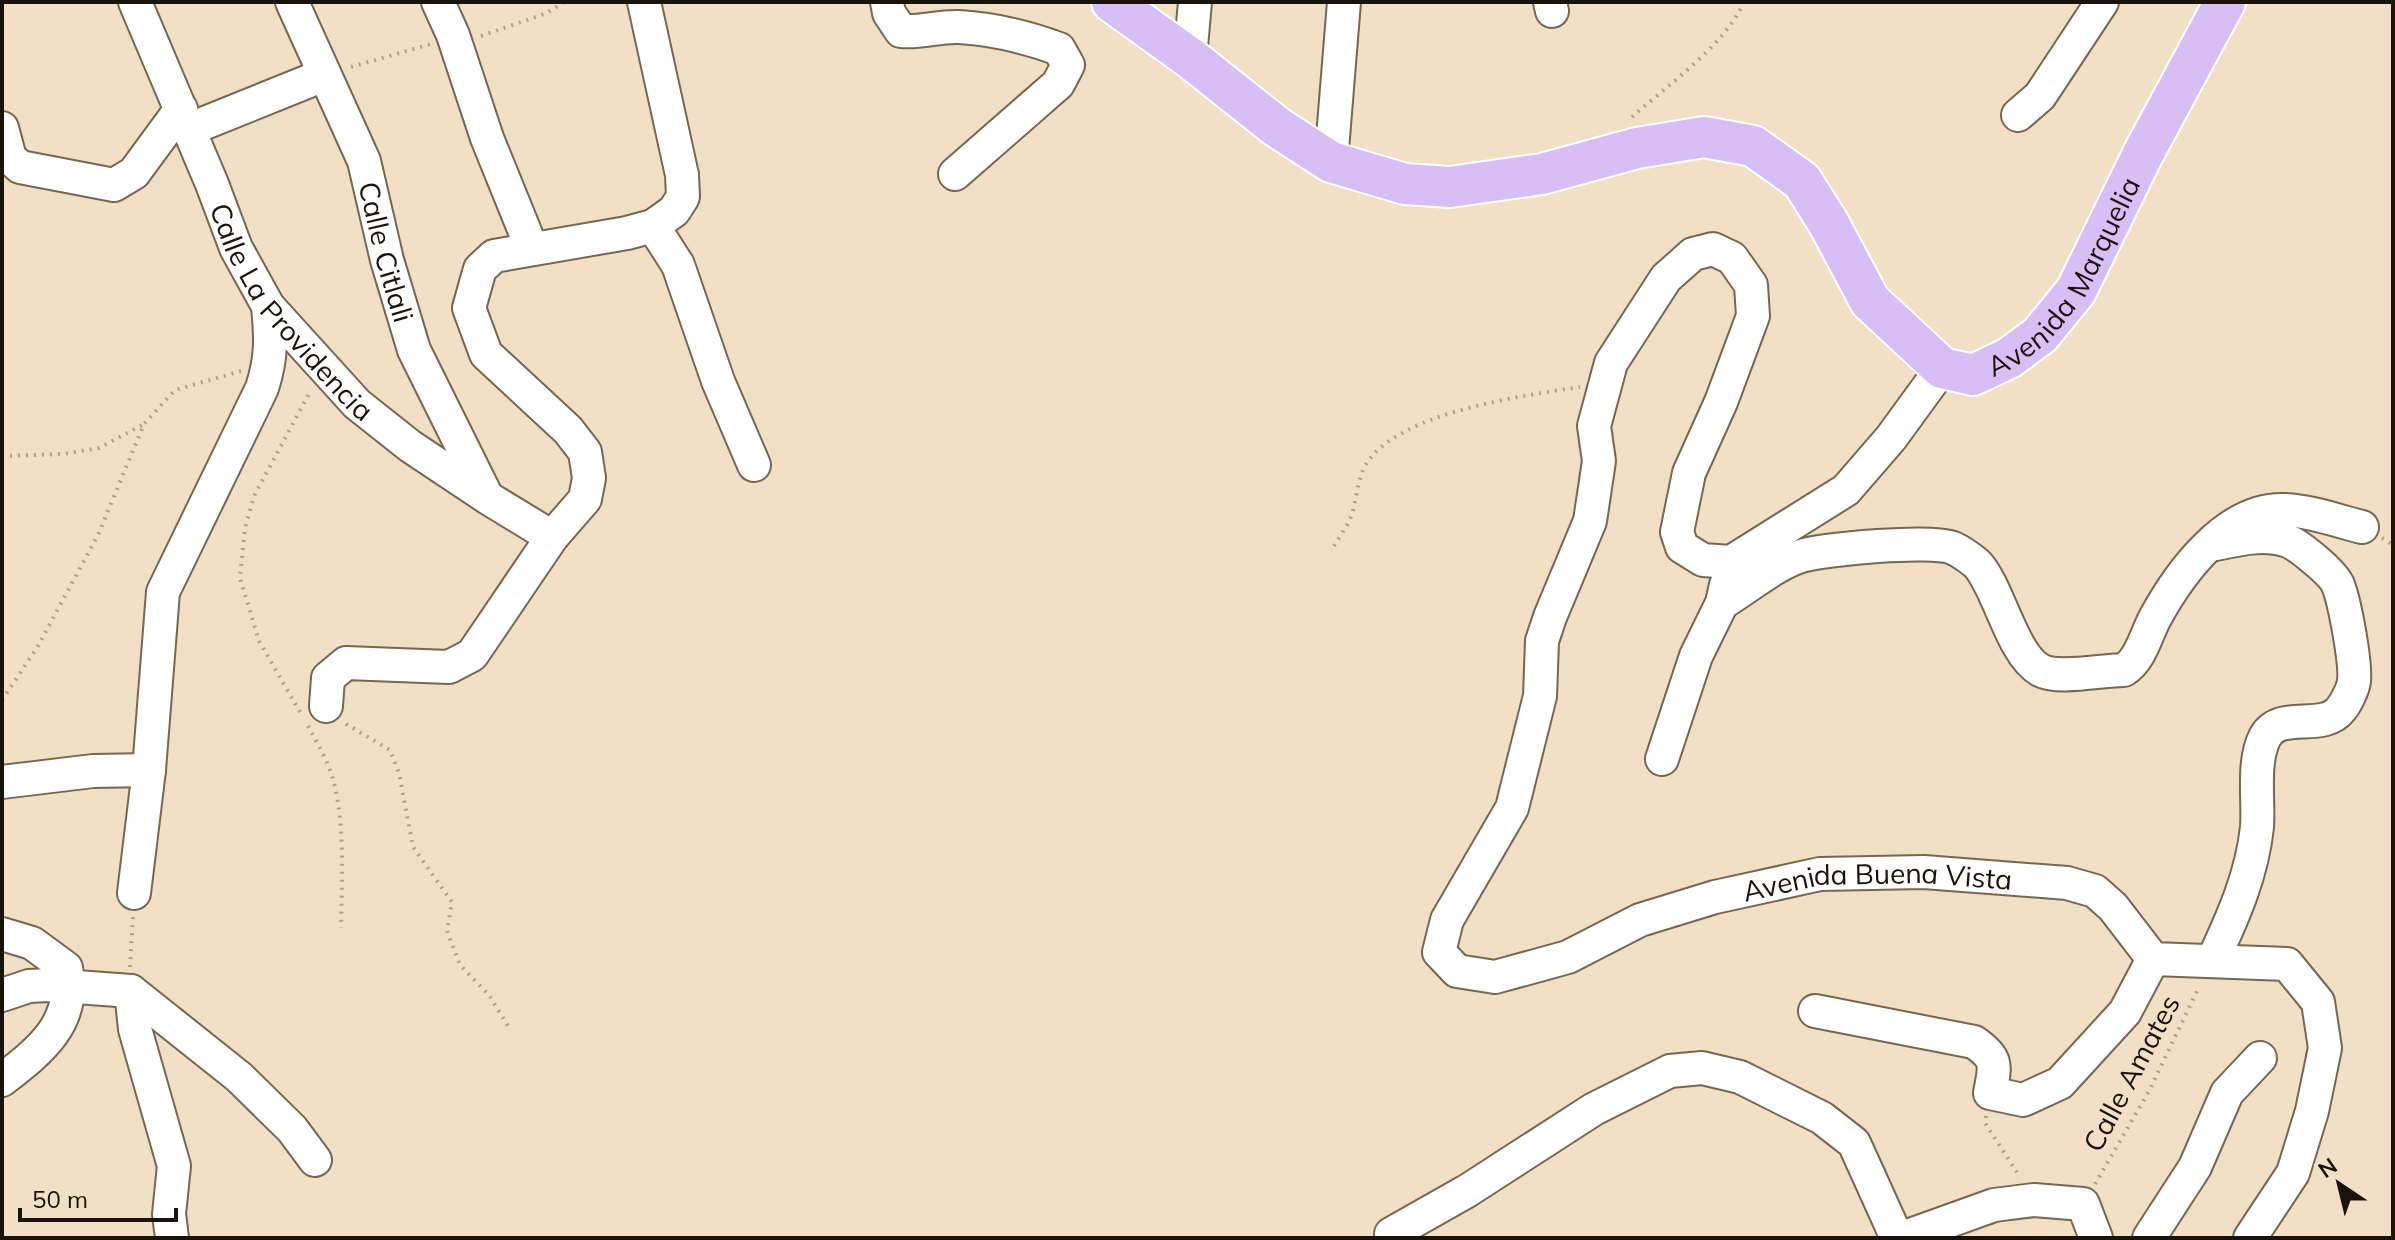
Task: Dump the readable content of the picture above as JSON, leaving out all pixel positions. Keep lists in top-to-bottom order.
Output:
{
  "streets": {
    "main road": ["Avenida Marquelia"],
    "street": ["Calle Citlali", "Calle La Providencia", "Avenida Buena Vista"],
    "path": ["Calle Amates"]
  },
  "crossings": [
    ["Calle Citlali", "Calle La Providencia"]
  ],
  "scale_bar": "50 m",
  "north": "top left"
}
